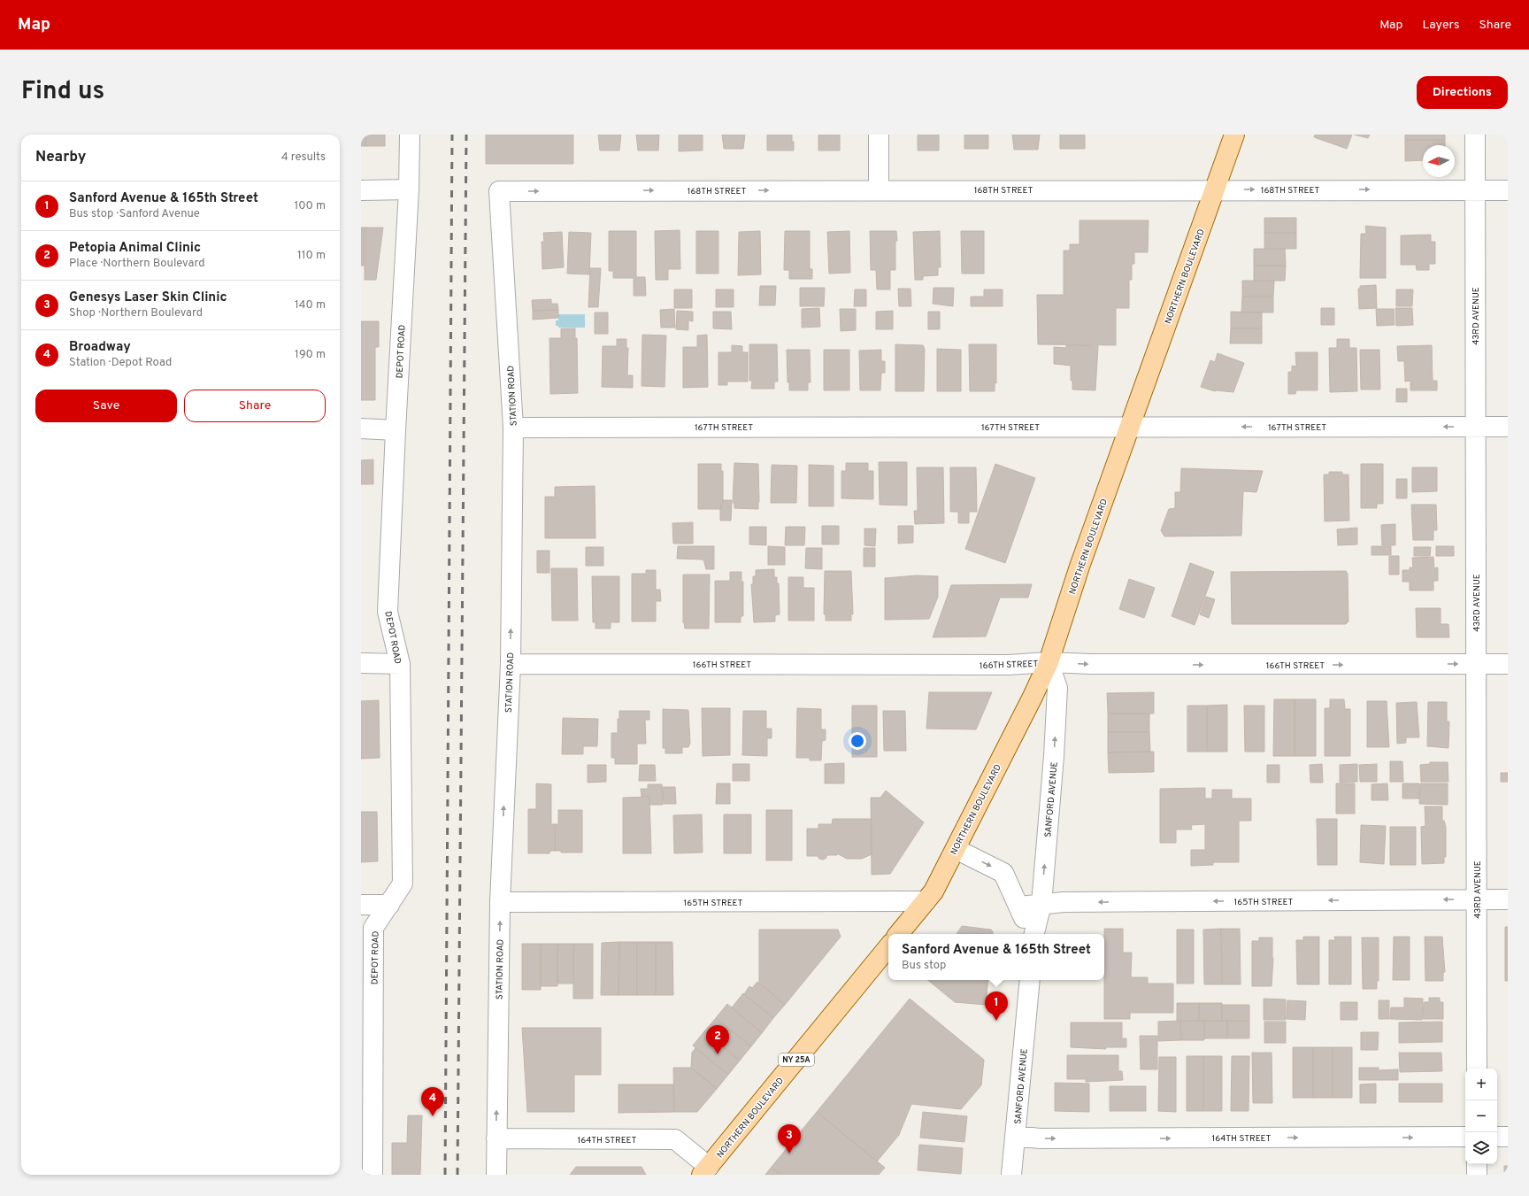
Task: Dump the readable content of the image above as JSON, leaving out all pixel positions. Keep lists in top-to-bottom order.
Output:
{
  "streets": {
    "main road": ["NORTHERN BOULEVARD", "NY 25A"],
    "street": [
      "168TH STREET",
      "43RD AVENUE",
      "DEPOT ROAD",
      "STATION ROAD",
      "167TH STREET",
      "166TH STREET",
      "SANFORD AVENUE",
      "165TH STREET",
      "164TH STREET"
    ]
  },
  "crossings": [
    ["168TH STREET", "NORTHERN BOULEVARD"],
    ["168TH STREET", "43RD AVENUE"],
    ["168TH STREET", "STATION ROAD"],
    ["NORTHERN BOULEVARD", "167TH STREET"],
    ["NORTHERN BOULEVARD", "166TH STREET"],
    ["NORTHERN BOULEVARD", "SANFORD AVENUE"],
    ["NORTHERN BOULEVARD", "165TH STREET"],
    ["NORTHERN BOULEVARD", "164TH STREET"],
    ["43RD AVENUE", "167TH STREET"],
    ["43RD AVENUE", "166TH STREET"],
    ["43RD AVENUE", "165TH STREET"],
    ["STATION ROAD", "167TH STREET"],
    ["STATION ROAD", "166TH STREET"],
    ["STATION ROAD", "165TH STREET"],
    ["STATION ROAD", "164TH STREET"],
    ["166TH STREET", "SANFORD AVENUE"],
    ["SANFORD AVENUE", "165TH STREET"],
    ["SANFORD AVENUE", "164TH STREET"]
  ],
  "one_way": [
    "168TH STREET",
    "STATION ROAD",
    "166TH STREET",
    "SANFORD AVENUE",
    "165TH STREET",
    "164TH STREET"
  ],
  "north": "left",
  "page": {
    "header": "Map",
    "nav": ["Map", "Layers", "Share"],
    "title": "Find us",
    "buttons": [
      "Directions",
      ["Save", "Share"]
    ],
    "heading": ["Nearby", "4 results"],
    "list": [
      {
        "mark": "1",
        "name": "Sanford Avenue & 165th Street",
        "note": "Bus stop · Sanford Avenue",
        "value": "100 m"
      },
      {
        "mark": "2",
        "name": "Petopia Animal Clinic",
        "note": "Place · Northern Boulevard",
        "value": "110 m"
      },
      {
        "mark": "3",
        "name": "Genesys Laser Skin Clinic",
        "note": "Shop · Northern Boulevard",
        "value": "140 m"
      },
      {
        "mark": "4",
        "name": "Broadway",
        "note": "Station · Depot Road",
        "value": "190 m"
      }
    ],
    "popup": ["Sanford Avenue & 165th Street", "Bus stop"],
    "pins": [
      "1",
      "2",
      "4",
      "3"
    ],
    "map_buttons": ["+", "−"]
  }
}
